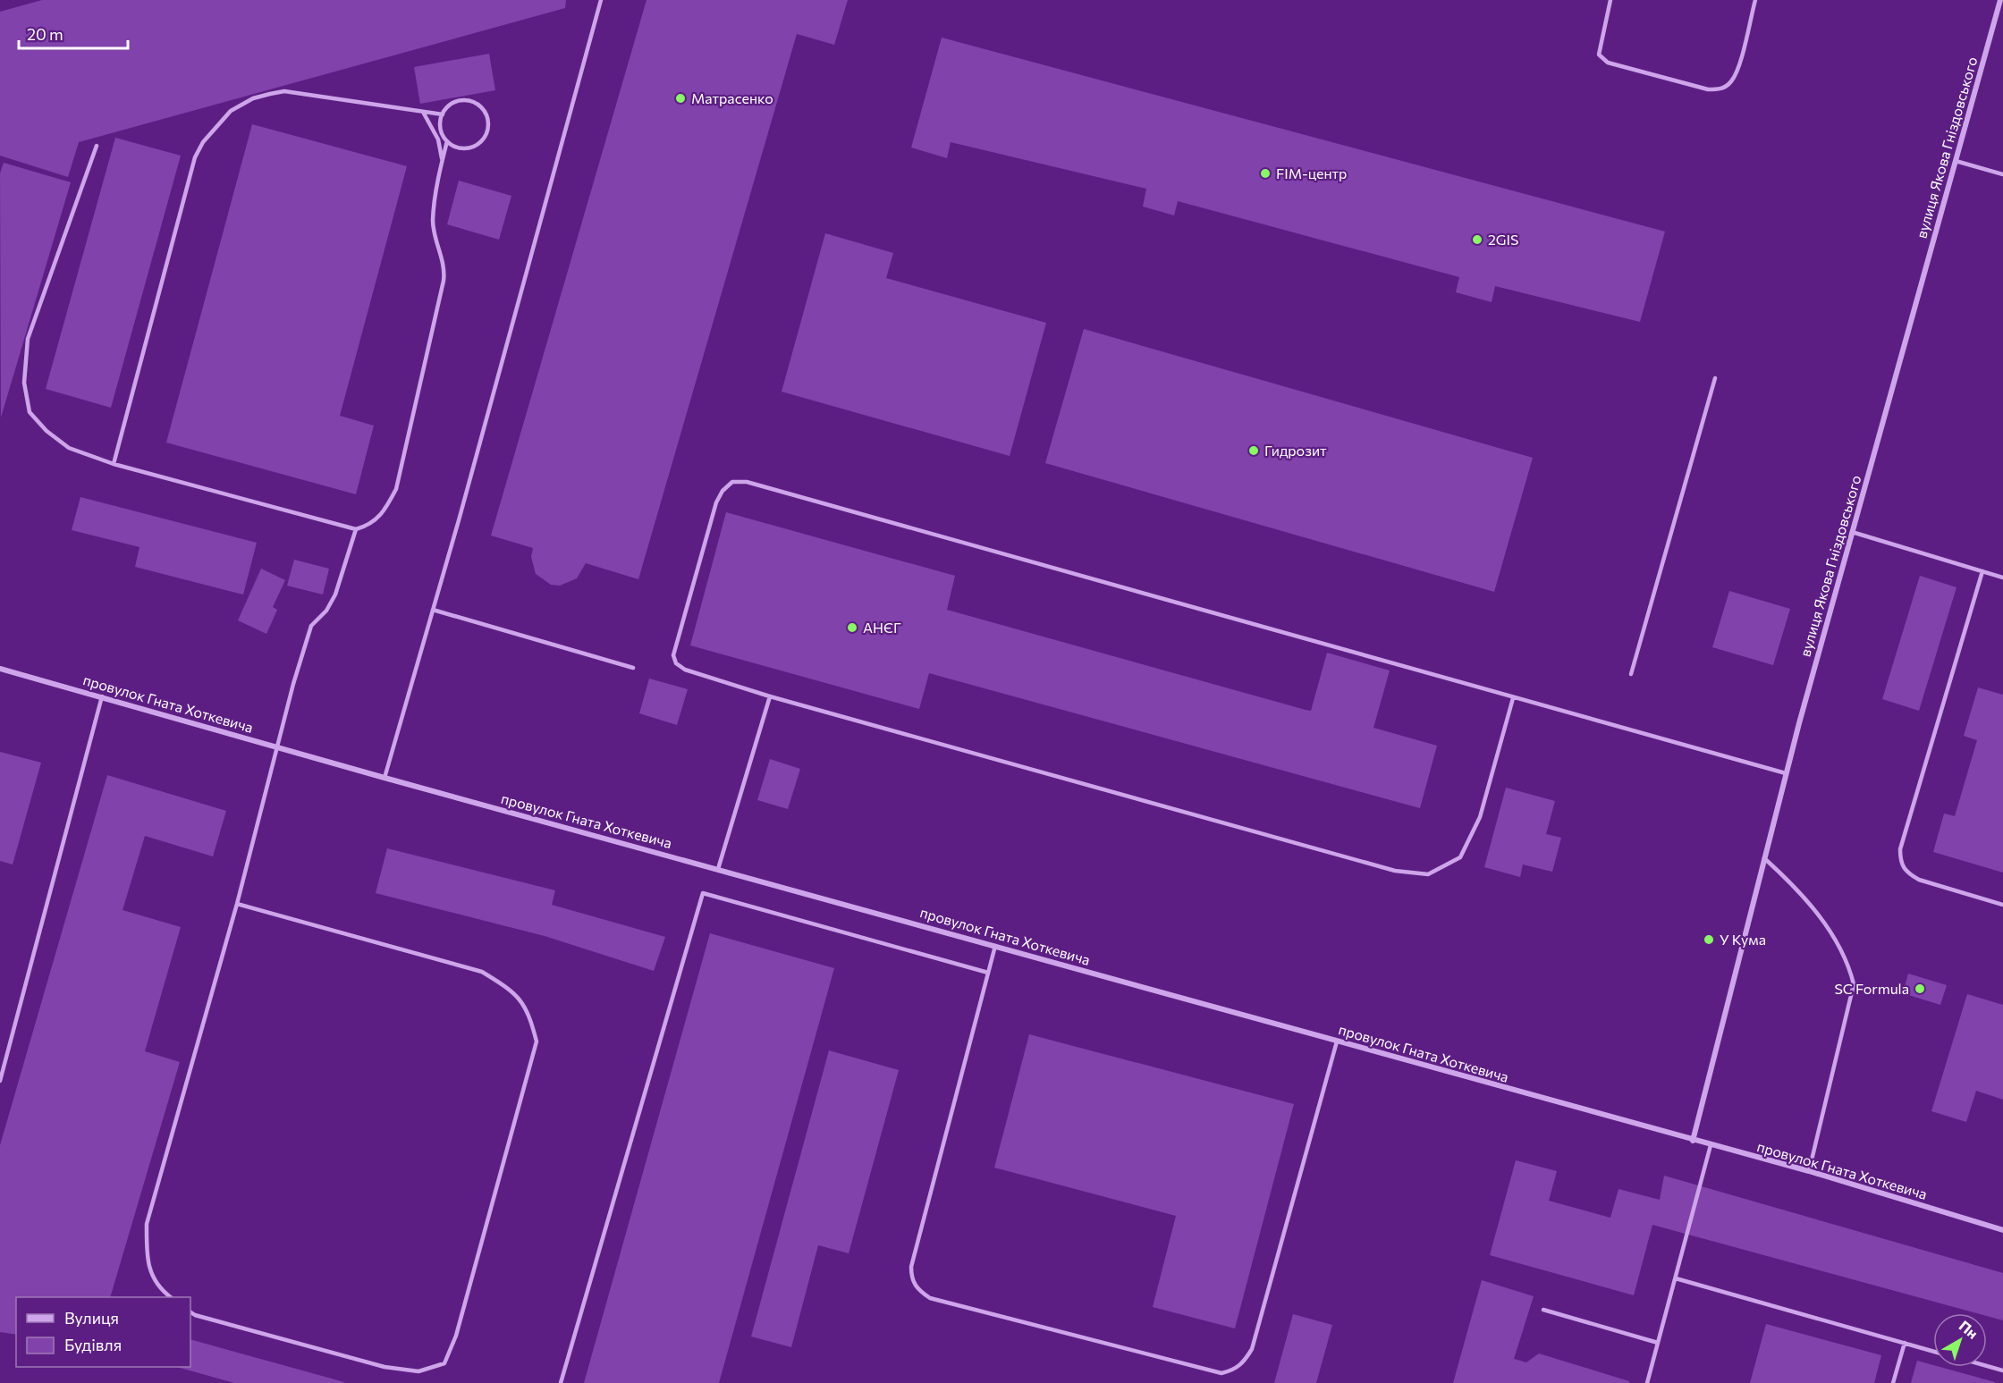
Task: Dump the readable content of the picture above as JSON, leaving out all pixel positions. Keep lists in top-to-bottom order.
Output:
{
  "streets": {
    "street": ["вулиця Якова Гніздовського", "провулок Гната Хоткевича"]
  },
  "crossings": [
    ["вулиця Якова Гніздовського", "провулок Гната Хоткевича"]
  ],
  "places": [
    "Матрасенко",
    "FIM-центр",
    "2GIS",
    "Гидрозит",
    "АНЄГ",
    "У Кума",
    "SC Formula"
  ],
  "legend": ["Вулиця", "Будівля"],
  "scale_bar": "20 m",
  "north": "top right"
}
